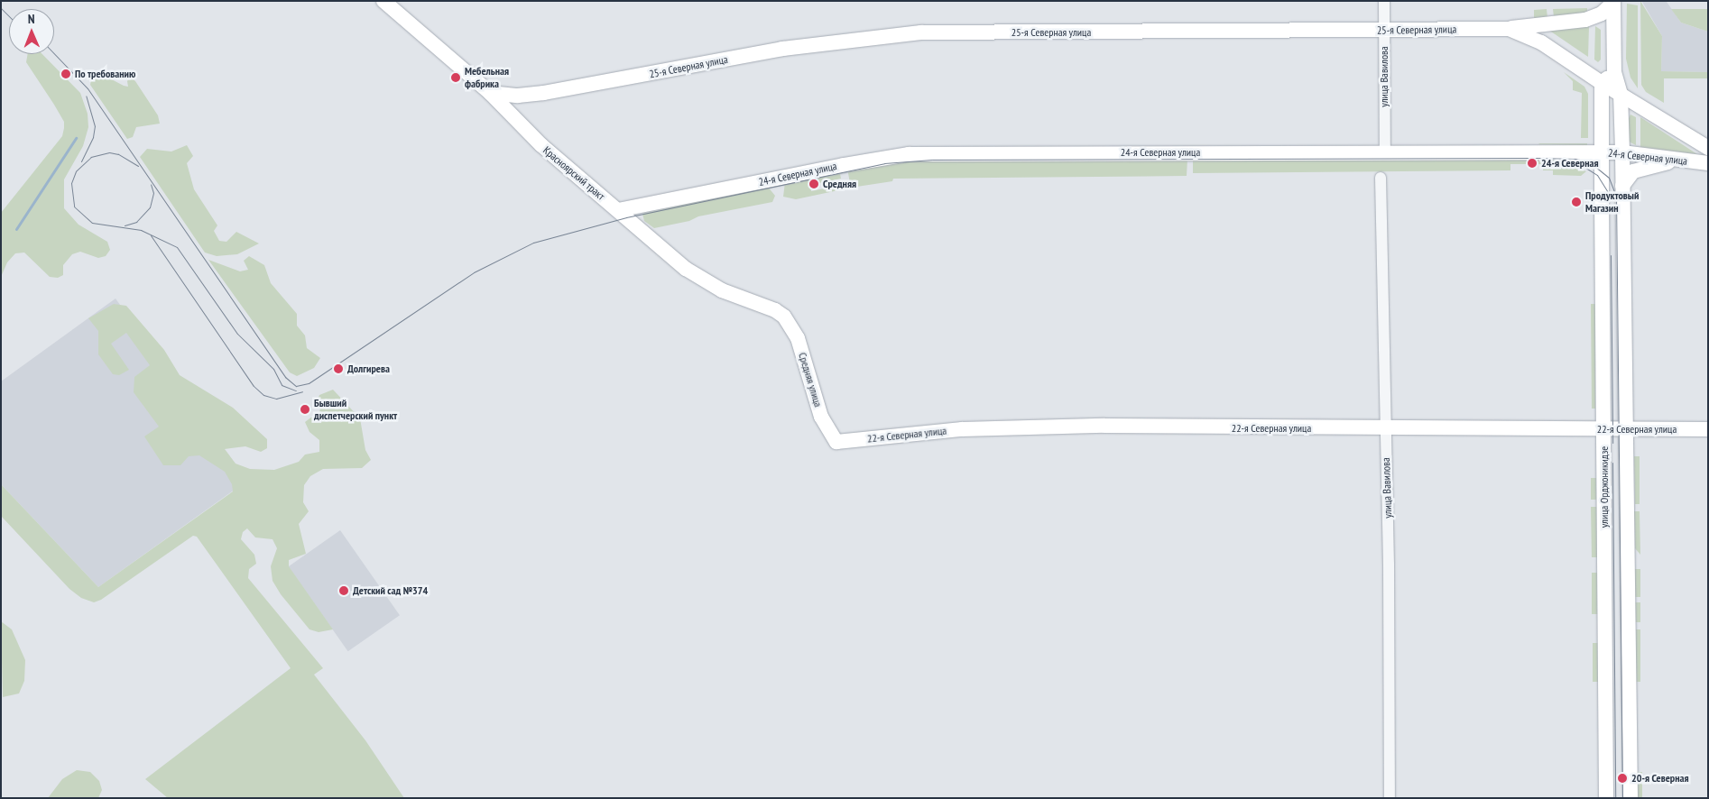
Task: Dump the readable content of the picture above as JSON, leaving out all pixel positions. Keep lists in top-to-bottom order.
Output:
{
  "streets": {
    "main road": [
      "25-я Северная улица",
      "24-я Северная улица",
      "Красноярский тракт",
      "Средняя улица",
      "22-я Северная улица",
      "улица Орджоникидзе"
    ],
    "street": ["улица Вавилова"]
  },
  "crossings": [
    ["25-я Северная улица", "улица Вавилова"],
    ["25-я Северная улица", "24-я Северная улица"],
    ["25-я Северная улица", "Красноярский тракт"],
    ["25-я Северная улица", "улица Орджоникидзе"],
    ["улица Вавилова", "24-я Северная улица"],
    ["улица Вавилова", "22-я Северная улица"],
    ["24-я Северная улица", "Красноярский тракт"],
    ["24-я Северная улица", "улица Орджоникидзе"],
    ["Красноярский тракт", "Средняя улица"],
    ["Средняя улица", "22-я Северная улица"],
    ["22-я Северная улица", "улица Орджоникидзе"]
  ],
  "places": [
    "По требованию",
    "Мебельная фабрика",
    "24-я Северная",
    "Средняя",
    "Продуктовый Магазин",
    "Долгирева",
    "Бывший диспетчерский пункт",
    "Детский сад №374",
    "20-я Северная"
  ],
  "north": "top"
}
